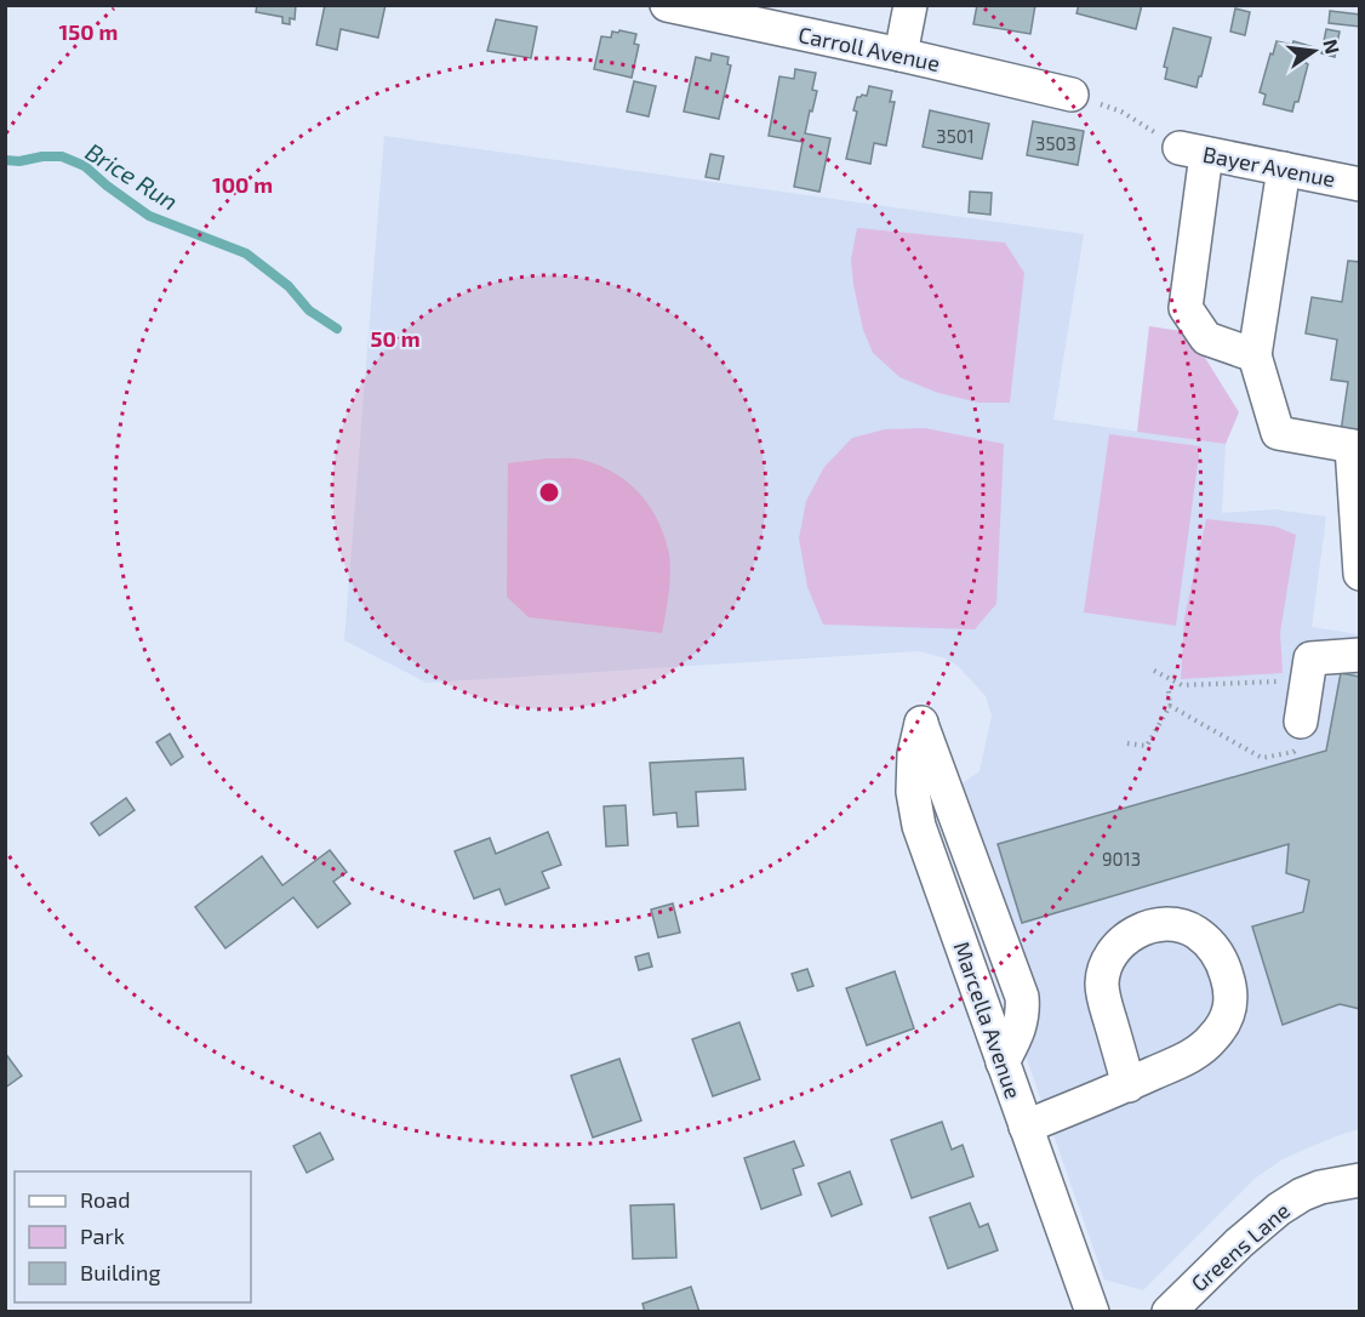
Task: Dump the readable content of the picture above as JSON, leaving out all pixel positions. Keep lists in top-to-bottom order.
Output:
{
  "streets": {
    "street": [
      "Carroll Avenue",
      "Bayer Avenue",
      "Marcella Avenue",
      "Greens Lane"
    ]
  },
  "water": ["Brice Run"],
  "house_numbers": ["3501", "3503", "9013"],
  "legend": ["Road", "Park", "Building"],
  "north": "right",
  "rings": ["150 m", "100 m", "50 m"]
}
